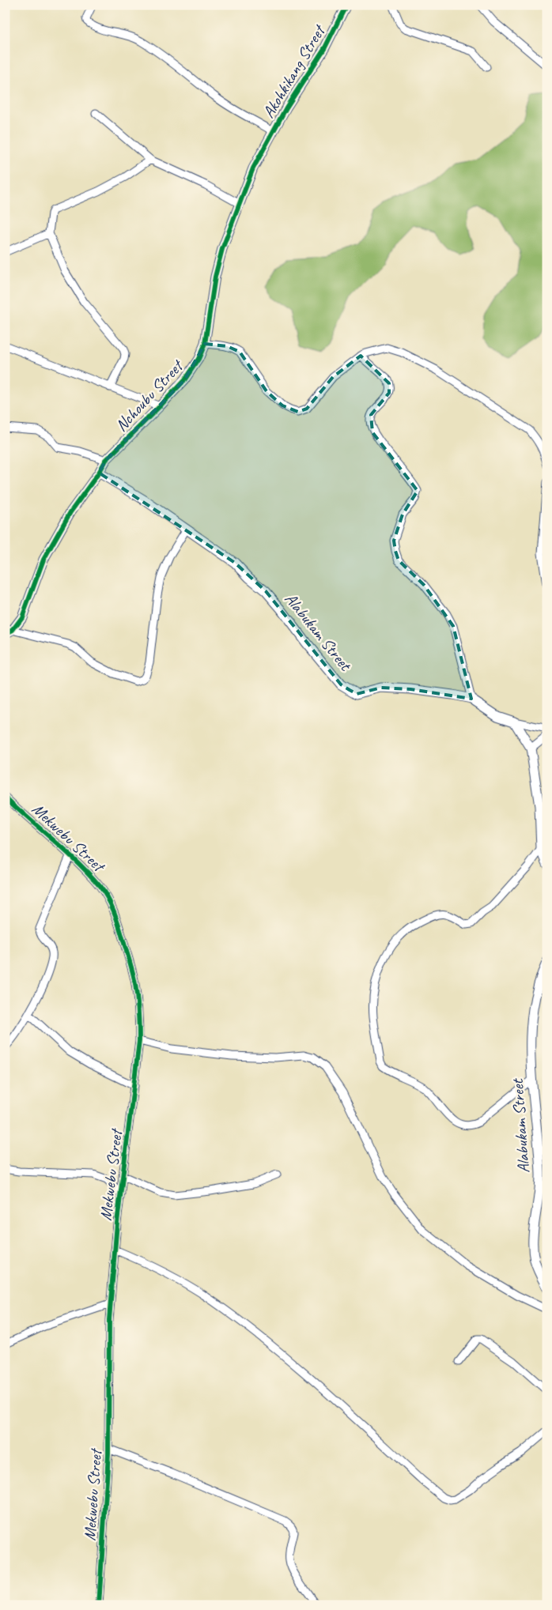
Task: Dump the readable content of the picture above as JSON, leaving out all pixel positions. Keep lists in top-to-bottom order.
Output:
{
  "streets": {
    "street": [
      "Akohkikang Street",
      "Nchoubu Street",
      "Alabukam Street",
      "Mekwebu Street"
    ]
  },
  "crossings": [
    ["Akohkikang Street", "Nchoubu Street"],
    ["Nchoubu Street", "Alabukam Street"]
  ]
}
